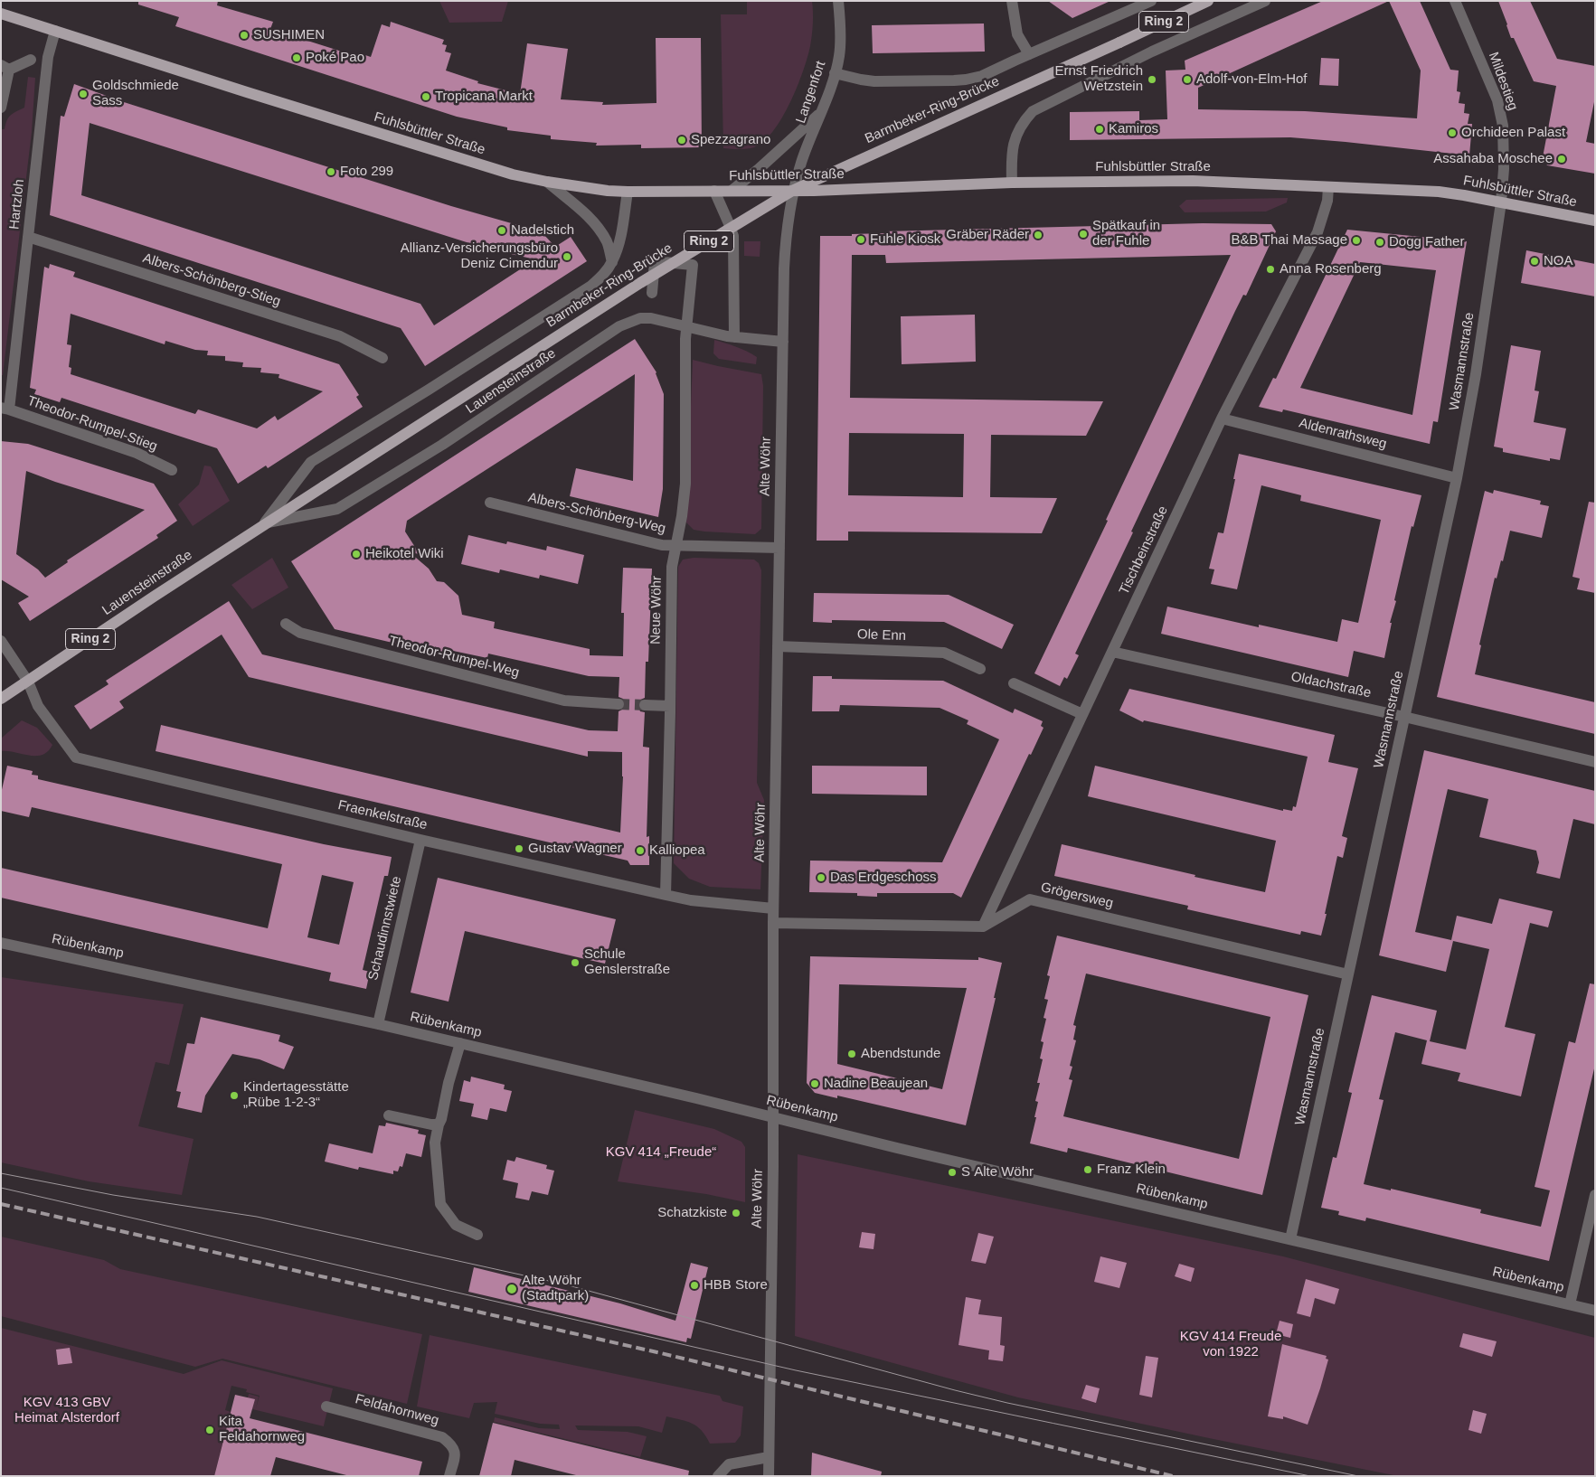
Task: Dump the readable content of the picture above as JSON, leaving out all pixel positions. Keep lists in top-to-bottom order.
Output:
{
  "streets": {
    "main road": [
      "Ring 2",
      "Barmbeker-Ring-Brücke",
      "Fuhlsbüttler Straße",
      "Lauensteinstraße"
    ],
    "street": [
      "Mildestieg",
      "Langenfort",
      "Hartzloh",
      "Albers-Schönberg-Stieg",
      "Wasmannstraße",
      "Theodor-Rumpel-Stieg",
      "Aldenrathsweg",
      "Alte Wöhr",
      "Albers-Schönberg-Weg",
      "Tischbeinstraße",
      "Neue Wöhr",
      "Ole Enn",
      "Theodor-Rumpel-Weg",
      "Oldachstraße",
      "Fraenkelstraße",
      "Grögersweg",
      "Schaudinnstwiete",
      "Rübenkamp",
      "Feldahornweg"
    ]
  },
  "crossings": [
    ["Mildestieg", "Fuhlsbüttler Straße"],
    ["Mildestieg", "Wasmannstraße"],
    ["Langenfort", "Fuhlsbüttler Straße"],
    ["Langenfort", "Alte Wöhr"],
    ["Barmbeker-Ring-Brücke", "Lauensteinstraße"],
    ["Fuhlsbüttler Straße", "Hartzloh"],
    ["Fuhlsbüttler Straße", "Wasmannstraße"],
    ["Fuhlsbüttler Straße", "Lauensteinstraße"],
    ["Fuhlsbüttler Straße", "Alte Wöhr"],
    ["Fuhlsbüttler Straße", "Tischbeinstraße"],
    ["Hartzloh", "Albers-Schönberg-Stieg"],
    ["Hartzloh", "Theodor-Rumpel-Stieg"],
    ["Wasmannstraße", "Aldenrathsweg"],
    ["Wasmannstraße", "Oldachstraße"],
    ["Wasmannstraße", "Grögersweg"],
    ["Wasmannstraße", "Rübenkamp"],
    ["Lauensteinstraße", "Alte Wöhr"],
    ["Lauensteinstraße", "Neue Wöhr"],
    ["Lauensteinstraße", "Fraenkelstraße"],
    ["Aldenrathsweg", "Tischbeinstraße"],
    ["Alte Wöhr", "Albers-Schönberg-Weg"],
    ["Alte Wöhr", "Ole Enn"],
    ["Alte Wöhr", "Fraenkelstraße"],
    ["Alte Wöhr", "Rübenkamp"],
    ["Albers-Schönberg-Weg", "Neue Wöhr"],
    ["Tischbeinstraße", "Oldachstraße"],
    ["Tischbeinstraße", "Grögersweg"],
    ["Neue Wöhr", "Fraenkelstraße"],
    ["Fraenkelstraße", "Schaudinnstwiete"],
    ["Schaudinnstwiete", "Rübenkamp"]
  ],
  "parks": ["KGV 414 „Freude“", "KGV 414 Freude von 1922", "KGV 413 GBV Heimat Alsterdorf"],
  "places": [
    "SUSHIMEN",
    "Poké Pao",
    "Ernst Friedrich Wetzstein",
    "Adolf-von-Elm-Hof",
    "Goldschmiede Sass",
    "Tropicana Markt",
    "Kamiros",
    "Orchideen Palast",
    "Spezzagrano",
    "Assahaba Moschee",
    "Foto 299",
    "Nadelstich",
    "Spätkauf in der Fuhle",
    "Gräber Räder",
    "Fuhle Kiosk",
    "B&B Thai Massage",
    "Dogg Father",
    "Allianz-Versicherungsbüro Deniz Cimendur",
    "NOA",
    "Anna Rosenberg",
    "Heikotel Wiki",
    "Gustav Wagner",
    "Kalliopea",
    "Das Erdgeschoss",
    "Schule Genslerstraße",
    "Abendstunde",
    "Nadine Beaujean",
    "Kindertagesstätte „Rübe 1-2-3“",
    "Franz Klein",
    "S Alte Wöhr",
    "Schatzkiste",
    "HBB Store",
    "Alte Wöhr (Stadtpark)",
    "Kita Feldahornweg"
  ]
}
